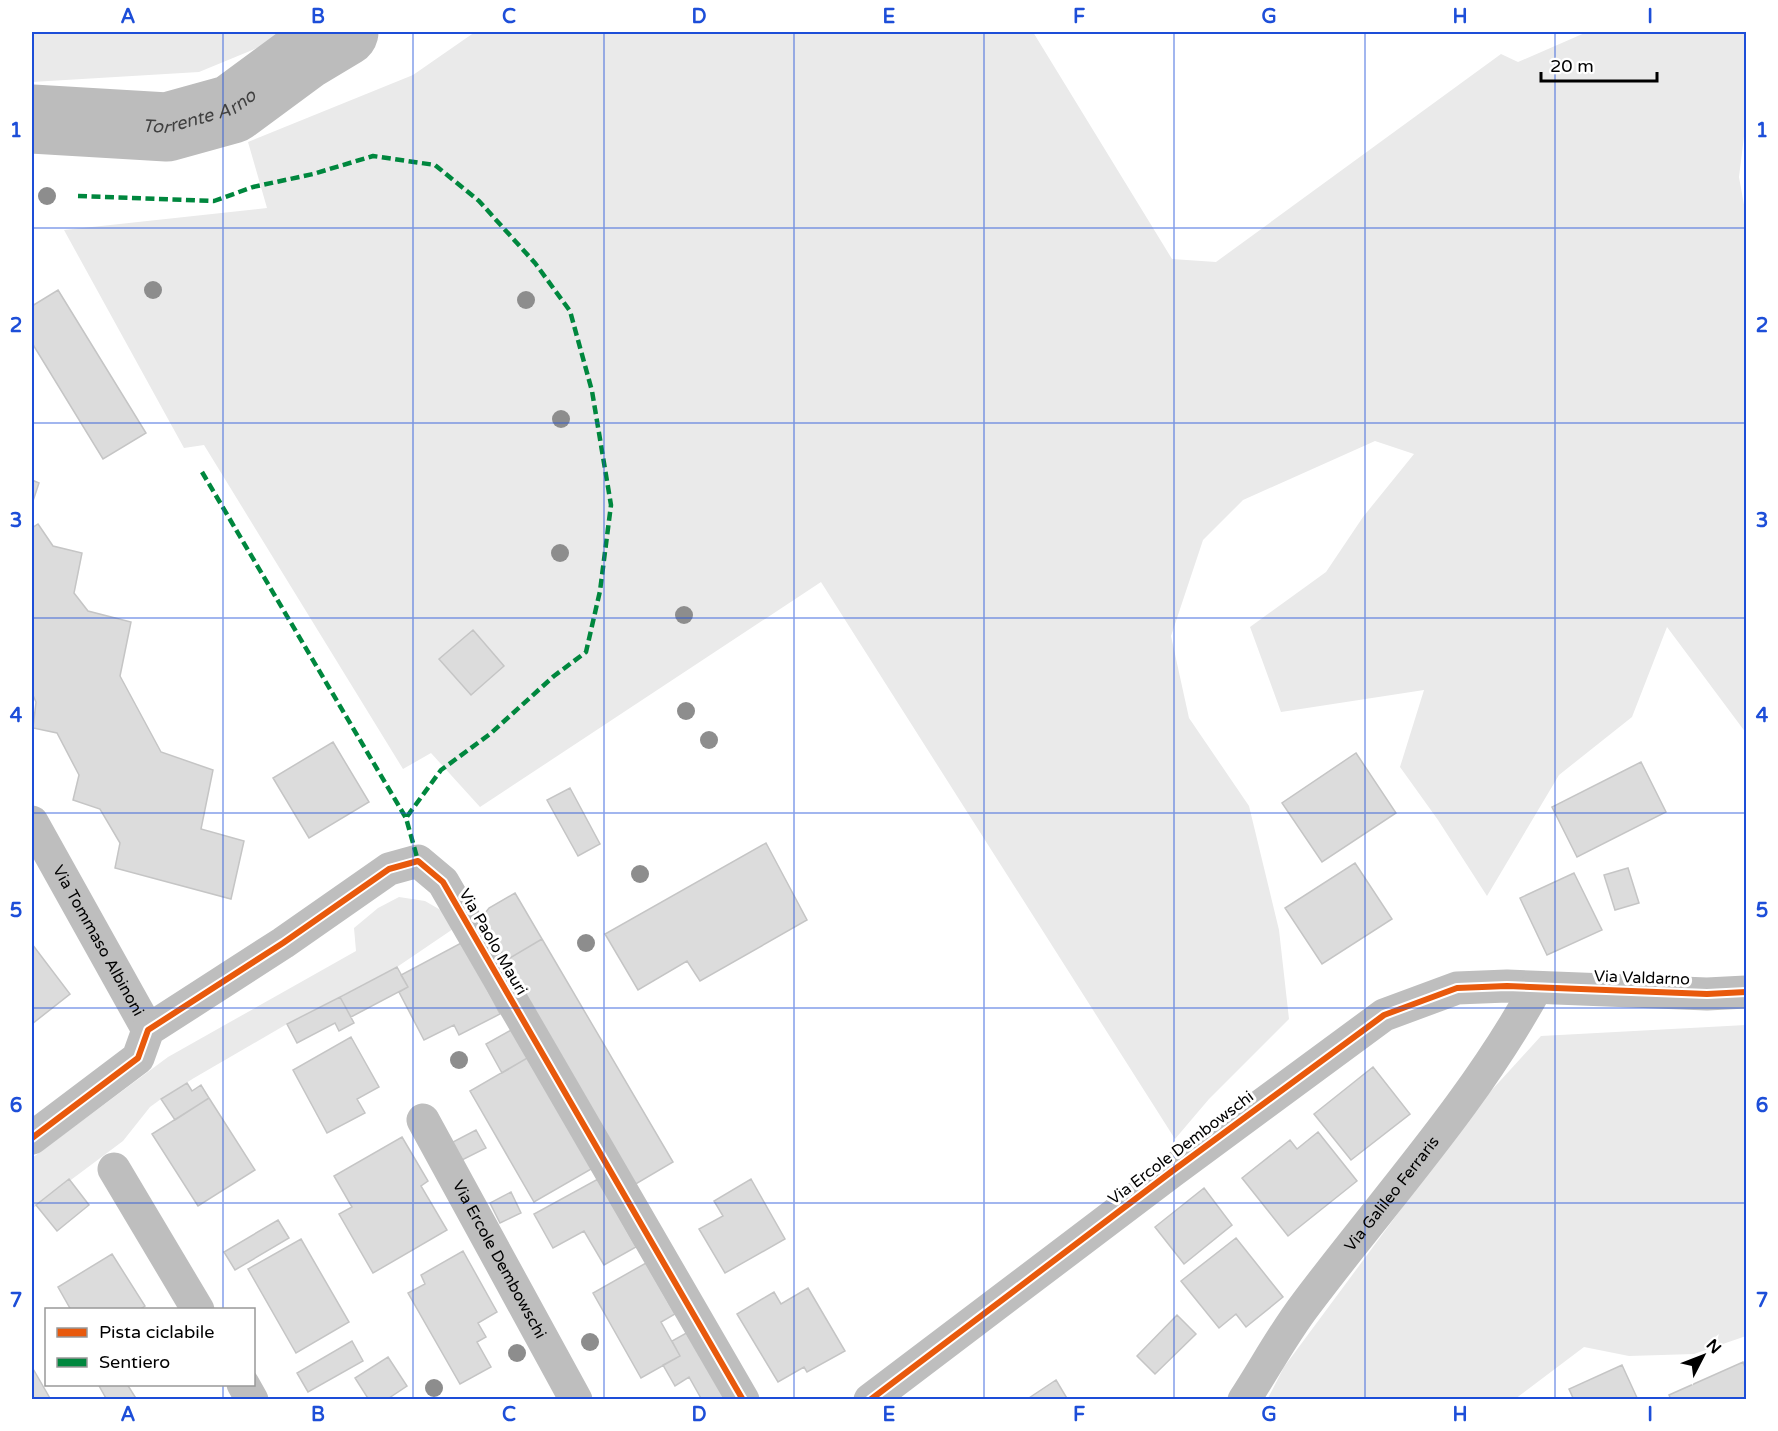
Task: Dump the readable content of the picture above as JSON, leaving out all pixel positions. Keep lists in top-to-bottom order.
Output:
{
  "streets": {
    "street": [
      "Via Tommaso Albinoni",
      "Via Paolo Mauri",
      "Via Valdarno",
      "Via Ercole Dembowschi",
      "Via Galileo Ferraris"
    ]
  },
  "crossings": [
    ["Via Tommaso Albinoni", "Via Paolo Mauri"],
    ["Via Valdarno", "Via Ercole Dembowschi"],
    ["Via Valdarno", "Via Galileo Ferraris"],
    ["Via Ercole Dembowschi", "Via Galileo Ferraris"]
  ],
  "water": ["Torrente Arno"],
  "legend": ["Pista ciclabile", "Sentiero"],
  "scale_bar": "20 m",
  "north": "top right",
  "grid": {
    "columns": [
      "A",
      "B",
      "C",
      "D",
      "E",
      "F",
      "G",
      "H",
      "I"
    ],
    "rows": [
      "1",
      "2",
      "3",
      "4",
      "5",
      "6",
      "7"
    ]
  }
}
